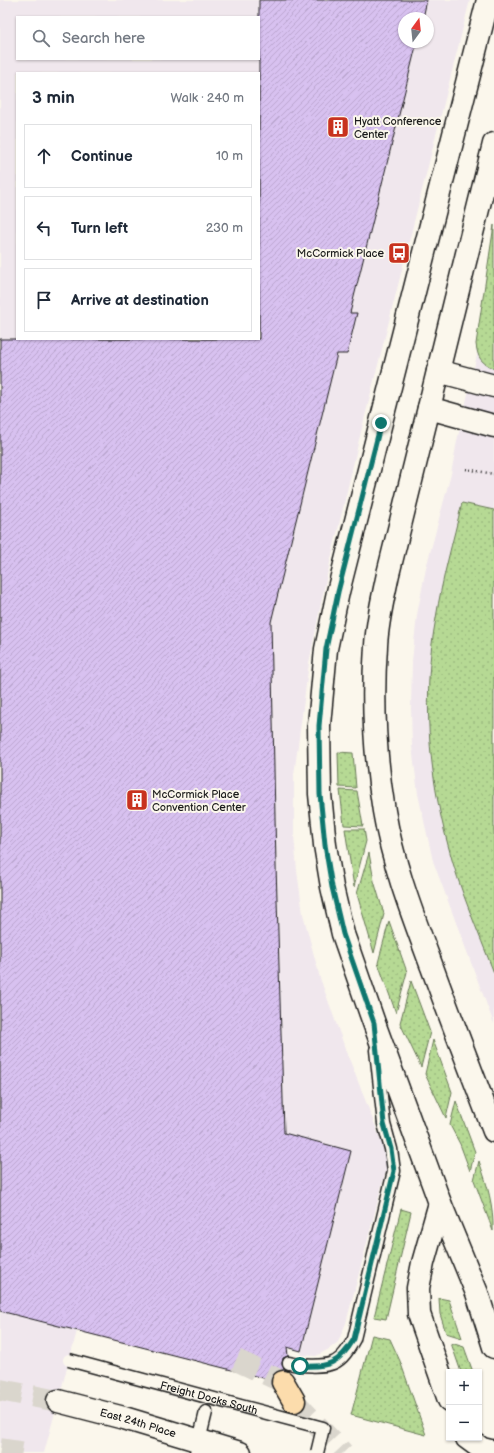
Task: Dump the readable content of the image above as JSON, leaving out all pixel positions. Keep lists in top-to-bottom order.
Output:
{
  "streets": {
    "main road": ["East 24th Place"],
    "lane": ["Freight Docks South"]
  },
  "places": {
    "building": ["Hyatt Conference Center", "McCormick Place Convention Center"],
    "bus stop": ["McCormick Place"]
  },
  "north": "top",
  "page": {
    "search": "Search here",
    "heading": ["3 min", "Walk · 240 m"],
    "list": [
      ["Continue", "10 m"],
      ["Turn left", "230 m"],
      "Arrive at destination"
    ],
    "map_buttons": ["+", "−"]
  }
}
